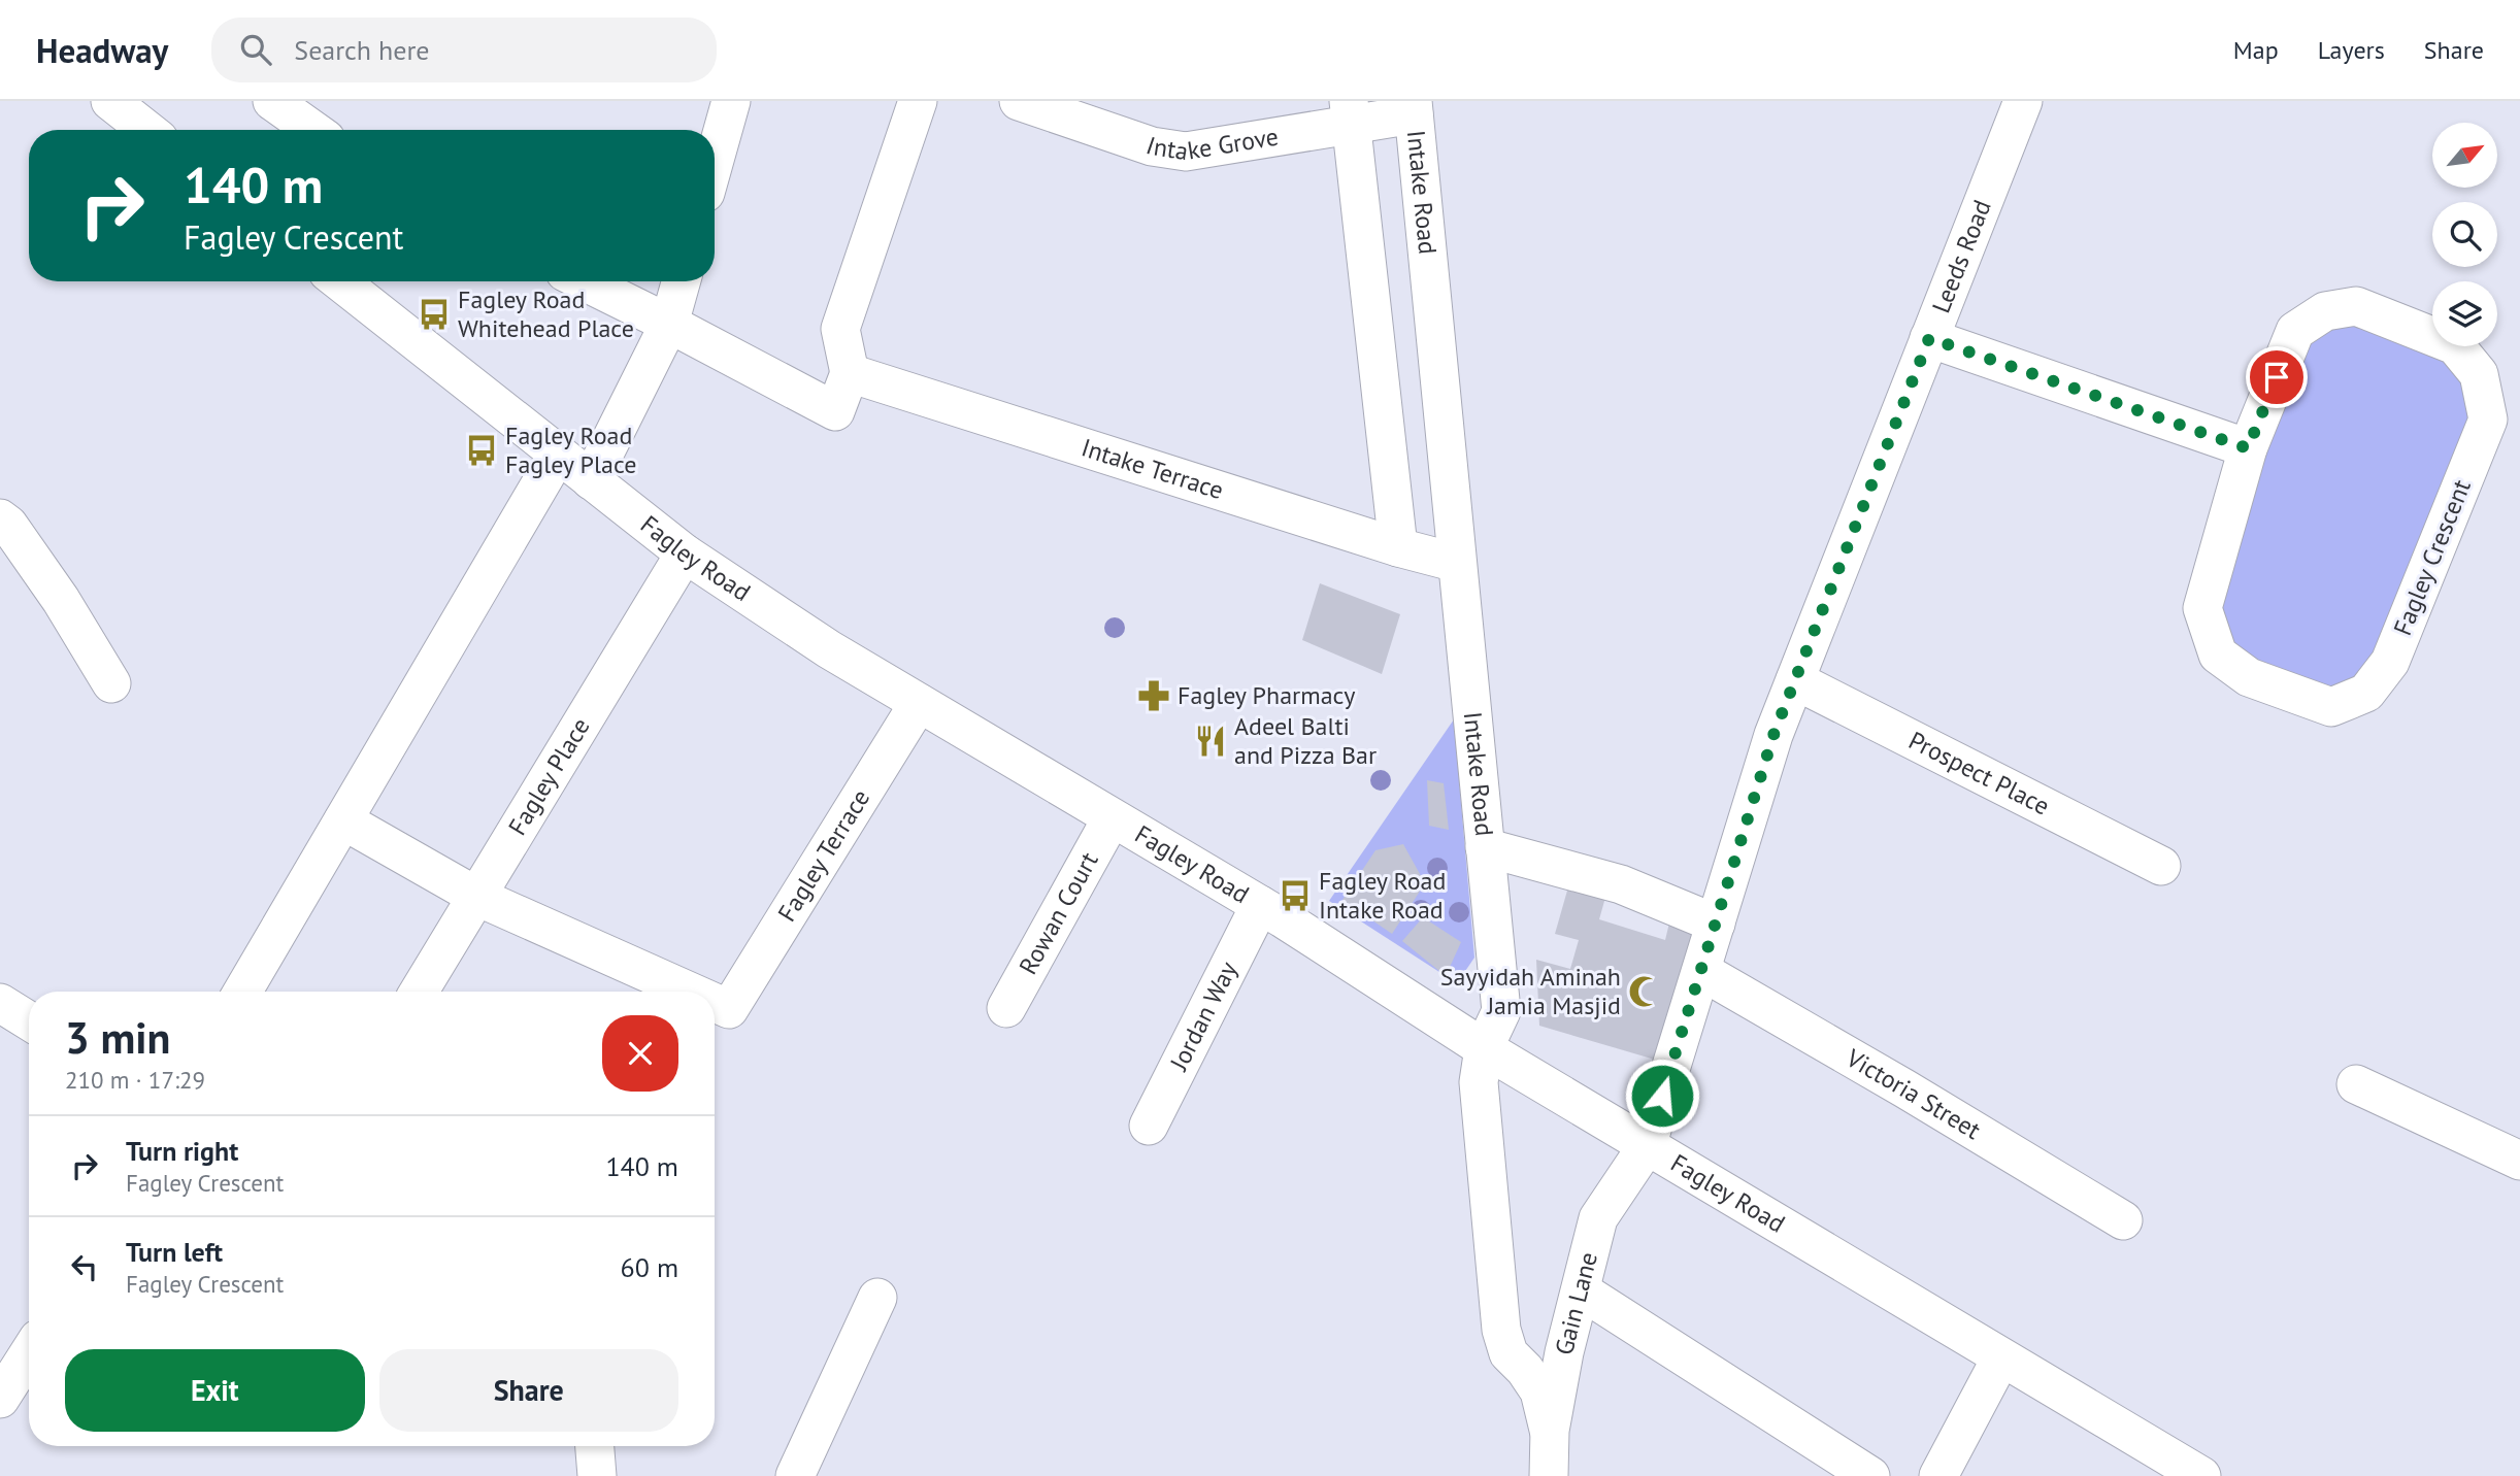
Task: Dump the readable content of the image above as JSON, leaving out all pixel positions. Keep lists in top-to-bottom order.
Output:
{
  "streets": {
    "street": [
      "Intake Grove",
      "Intake Road",
      "Leeds Road",
      "Intake Terrace",
      "Fagley Road",
      "Fagley Crescent",
      "Prospect Place",
      "Fagley Place",
      "Fagley Terrace",
      "Rowan Court",
      "Jordan Way",
      "Victoria Street",
      "Gain Lane"
    ]
  },
  "crossings": [
    ["Intake Grove", "Intake Road"],
    ["Intake Road", "Intake Terrace"],
    ["Intake Road", "Fagley Road"],
    ["Intake Road", "Gain Lane"],
    ["Leeds Road", "Fagley Road"],
    ["Leeds Road", "Prospect Place"],
    ["Leeds Road", "Victoria Street"],
    ["Leeds Road", "Gain Lane"],
    ["Fagley Road", "Fagley Place"],
    ["Fagley Road", "Fagley Terrace"],
    ["Fagley Road", "Rowan Court"],
    ["Fagley Road", "Jordan Way"],
    ["Fagley Road", "Gain Lane"],
    ["Fagley Place", "Fagley Terrace"]
  ],
  "places": {
    "bus stop": ["Fagley Road Whitehead Place", "Fagley Road Fagley Place", "Fagley Road Intake Road"],
    "pharmacy": ["Fagley Pharmacy"],
    "restaurant": ["Adeel Balti and Pizza Bar"],
    "mosque": ["Sayyidah Aminah Jamia Masjid"]
  },
  "north": "top right",
  "page": {
    "header": "Headway",
    "search": "Search here",
    "nav": ["Map", "Layers", "Share"],
    "turn": ["140 m", "Fagley Crescent"],
    "heading": ["3 min", "210 m · 17:29"],
    "list": [
      {
        "name": "Turn right",
        "note": "Fagley Crescent",
        "value": "140 m"
      },
      {
        "name": "Turn left",
        "note": "Fagley Crescent",
        "value": "60 m"
      }
    ],
    "buttons": ["Exit", "Share"]
  }
}
